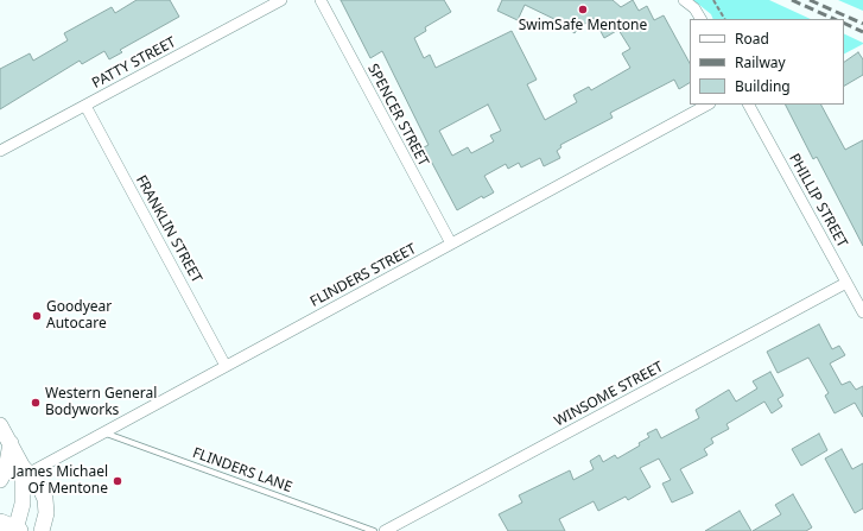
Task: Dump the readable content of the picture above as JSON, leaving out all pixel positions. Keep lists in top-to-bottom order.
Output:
{
  "streets": {
    "street": [
      "PATTY STREET",
      "SPENCER STREET",
      "PHILLIP STREET",
      "FRANKLIN STREET",
      "FLINDERS STREET",
      "WINSOME STREET"
    ],
    "lane": ["FLINDERS LANE"]
  },
  "crossings": [
    ["PATTY STREET", "FRANKLIN STREET"],
    ["SPENCER STREET", "FLINDERS STREET"],
    ["PHILLIP STREET", "WINSOME STREET"],
    ["FRANKLIN STREET", "FLINDERS STREET"],
    ["FLINDERS STREET", "FLINDERS LANE"]
  ],
  "places": [
    "SwimSafe Mentone",
    "Goodyear Autocare",
    "Western General Bodyworks",
    "James Michael Of Mentone"
  ],
  "legend": ["Road", "Railway", "Building"]
}
